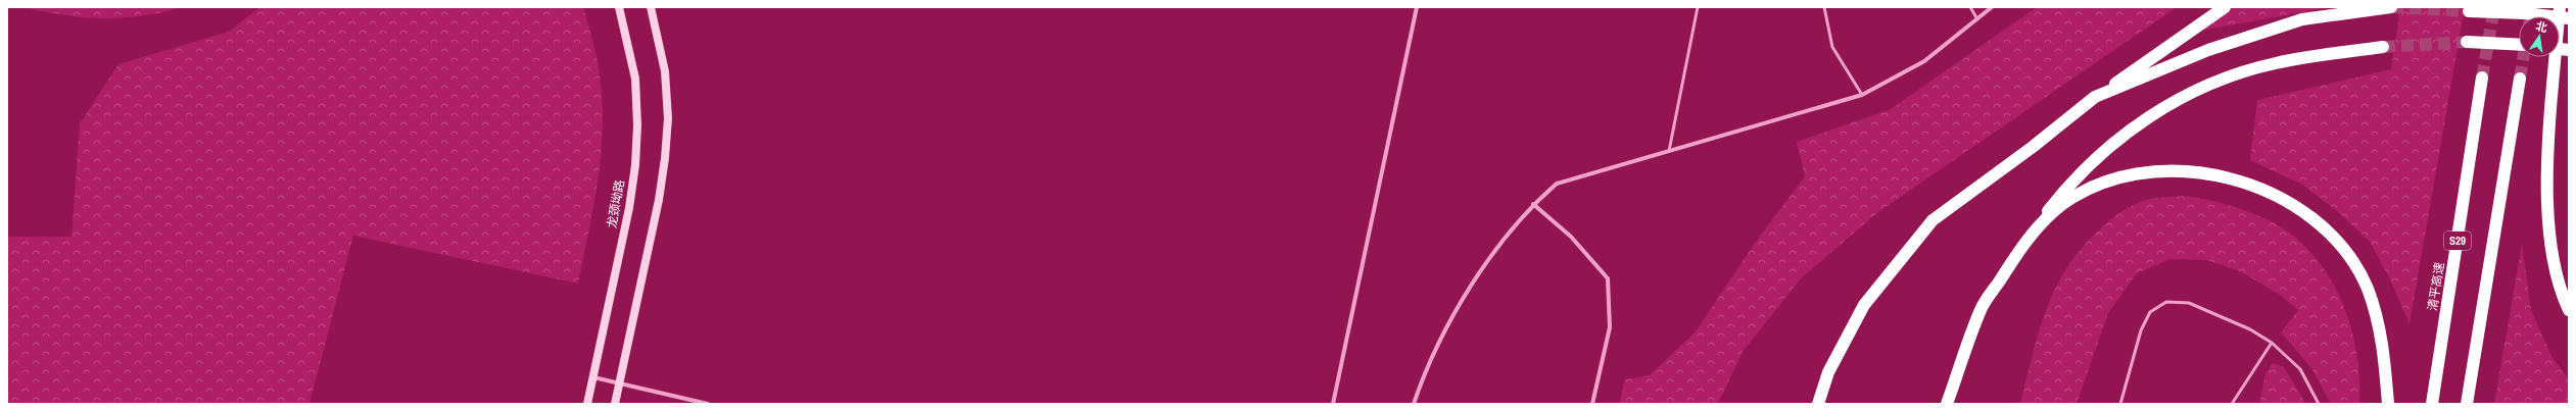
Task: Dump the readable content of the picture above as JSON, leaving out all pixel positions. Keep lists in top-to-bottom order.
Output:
{
  "streets": {
    "highway": ["S29", "清平高速"],
    "main road": ["龙颈坳路"]
  },
  "north": "top"
}
